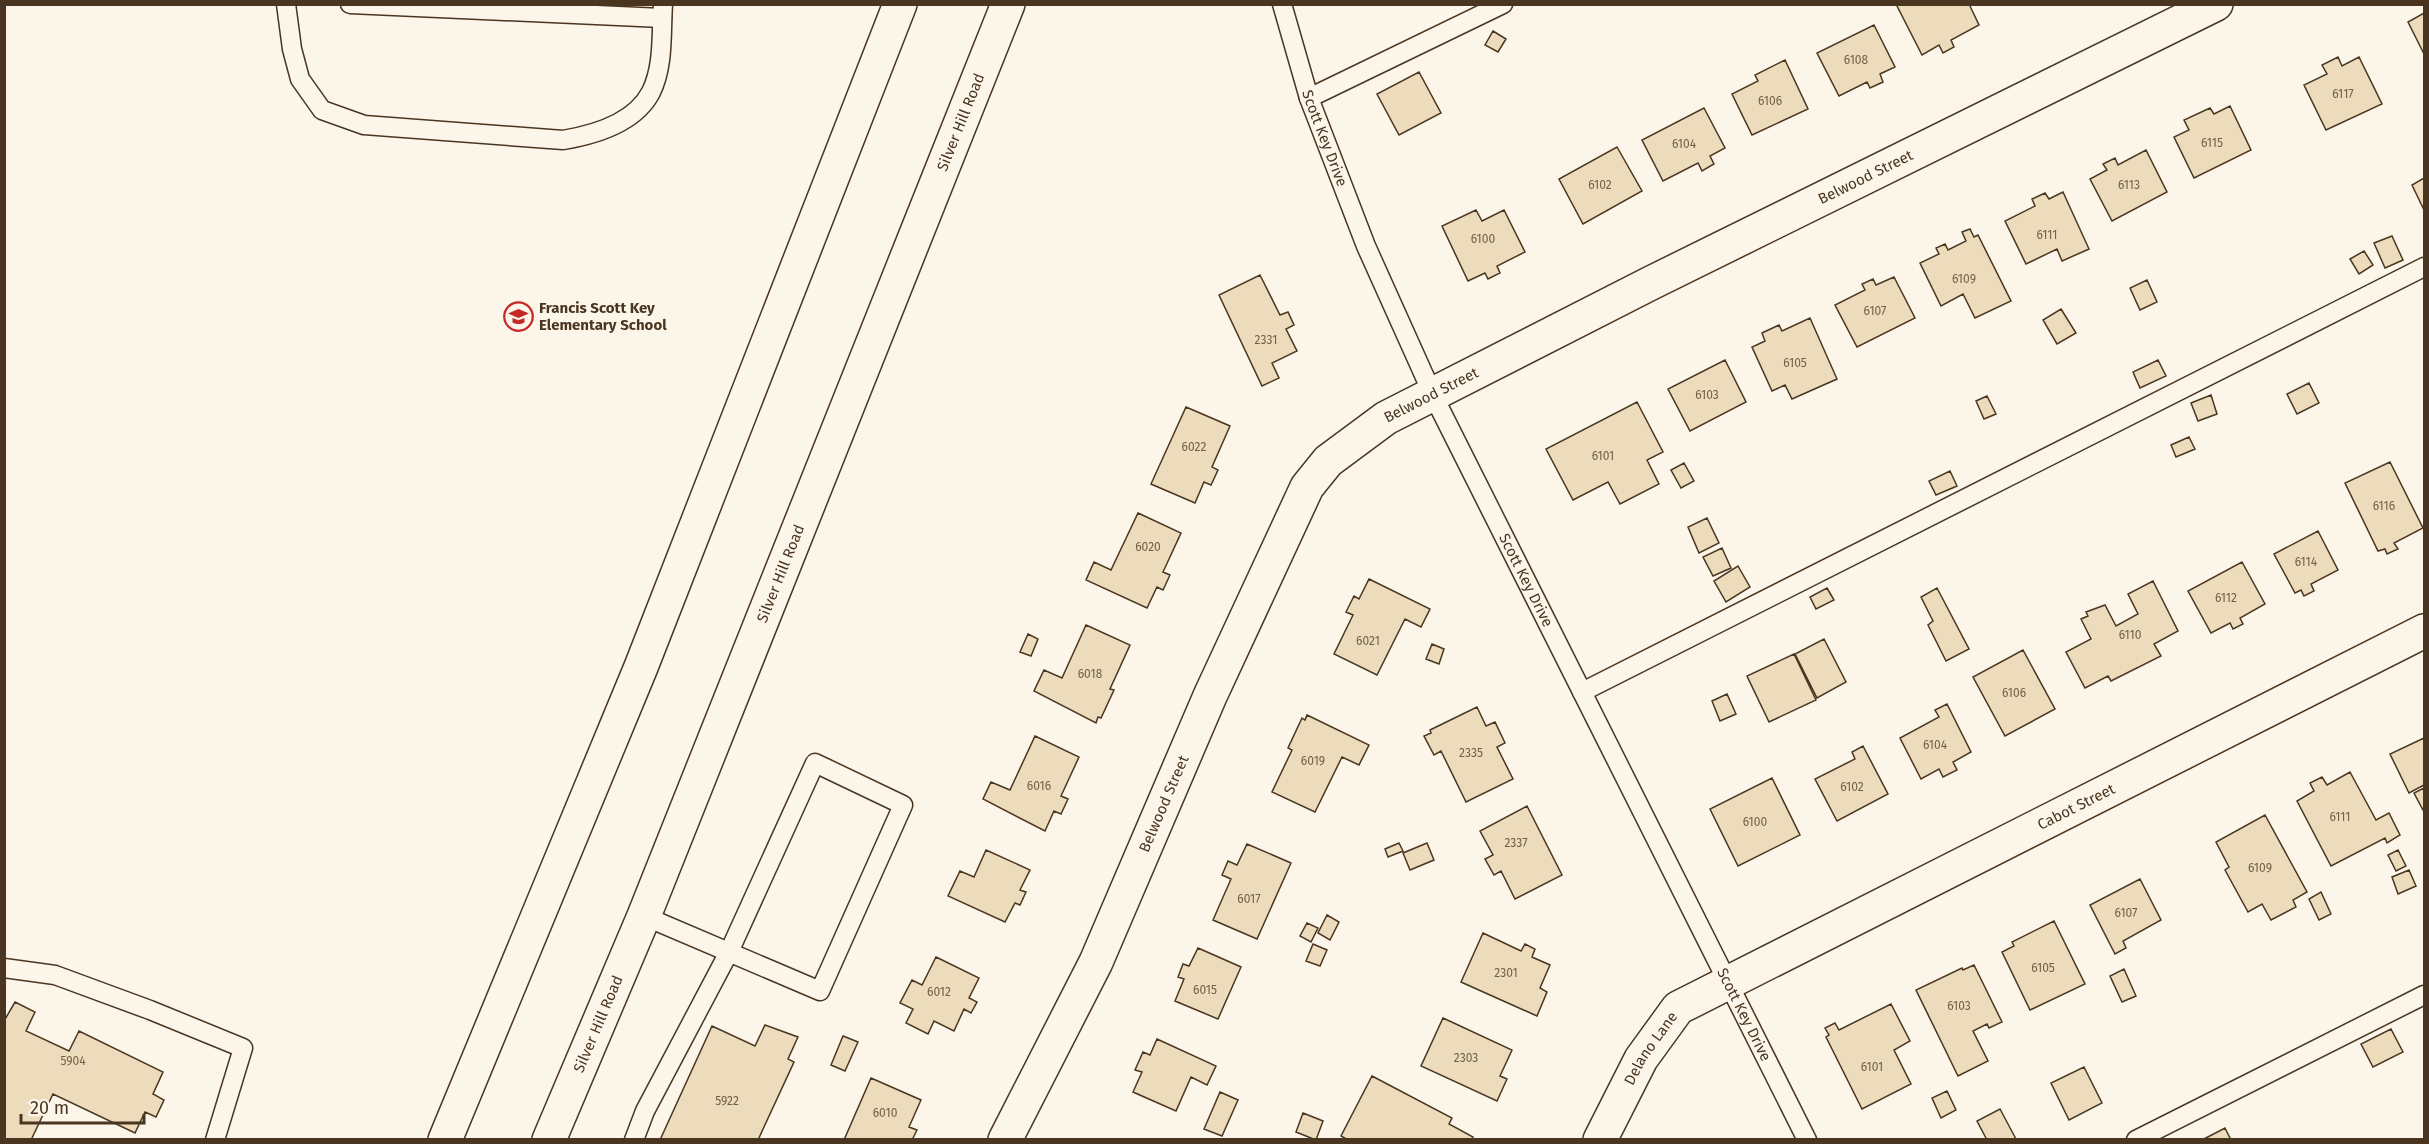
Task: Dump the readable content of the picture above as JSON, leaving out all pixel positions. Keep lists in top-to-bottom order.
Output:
{
  "streets": {
    "street": [
      "Silver Hill Road",
      "Belwood Street",
      "Cabot Street",
      "Delano Lane"
    ],
    "lane": ["Scott Key Drive"]
  },
  "crossings": [
    ["Scott Key Drive", "Belwood Street"],
    ["Scott Key Drive", "Cabot Street"],
    ["Scott Key Drive", "Delano Lane"],
    ["Cabot Street", "Delano Lane"]
  ],
  "places": {
    "school or university": ["Francis Scott Key Elementary School"]
  },
  "house_numbers": [
    "6108",
    "6117",
    "6106",
    "6115",
    "6104",
    "6102",
    "6113",
    "6111",
    "6100",
    "6109",
    "6107",
    "2331",
    "6105",
    "6103",
    "6022",
    "6101",
    "6116",
    "6020",
    "6114",
    "6112",
    "6110",
    "6021",
    "6018",
    "6106",
    "6104",
    "2335",
    "6019",
    "6016",
    "6102",
    "6111",
    "6100",
    "2337",
    "6109",
    "6017",
    "6107",
    "6105",
    "2301",
    "6015",
    "6012",
    "6103",
    "2303",
    "5904",
    "6101",
    "5922",
    "6010"
  ],
  "scale_bar": "20 m"
}
